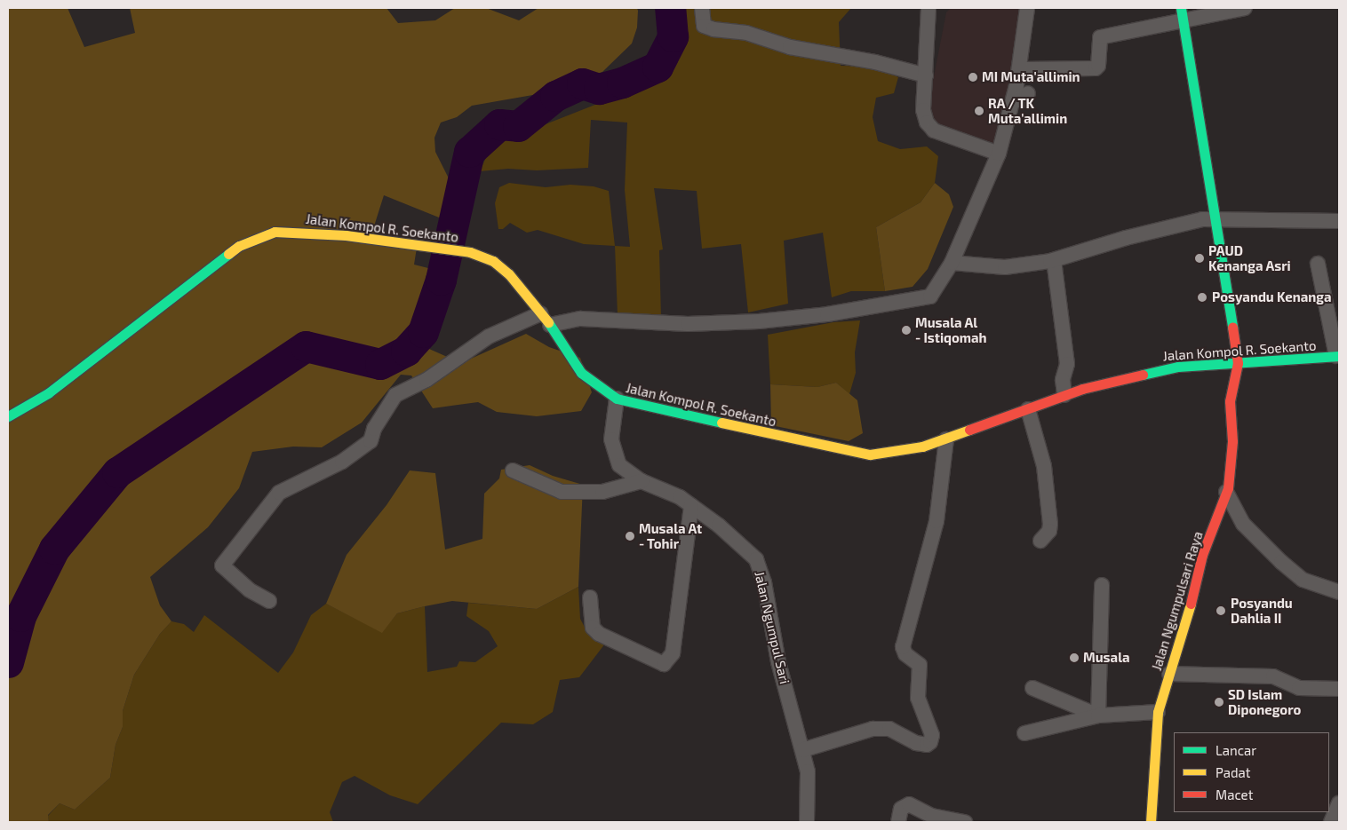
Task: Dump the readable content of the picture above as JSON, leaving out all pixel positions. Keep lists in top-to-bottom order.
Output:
{
  "streets": {
    "main road": ["Jalan Kompol R. Soekanto", "Jalan Ngumpulsari Raya"],
    "street": ["Jalan Ngumpul Sari"]
  },
  "crossings": [
    ["Jalan Kompol R. Soekanto", "Jalan Ngumpulsari Raya"],
    ["Jalan Kompol R. Soekanto", "Jalan Ngumpul Sari"]
  ],
  "places": [
    "MI Muta'allimin",
    "RA / TK Muta'allimin",
    "PAUD Kenanga Asri",
    "Posyandu Kenanga",
    "Musala Al - Istiqomah",
    "Musala At - Tohir",
    "Posyandu Dahlia II",
    "Musala",
    "SD Islam Diponegoro"
  ],
  "legend": ["Lancar", "Padat", "Macet"]
}
